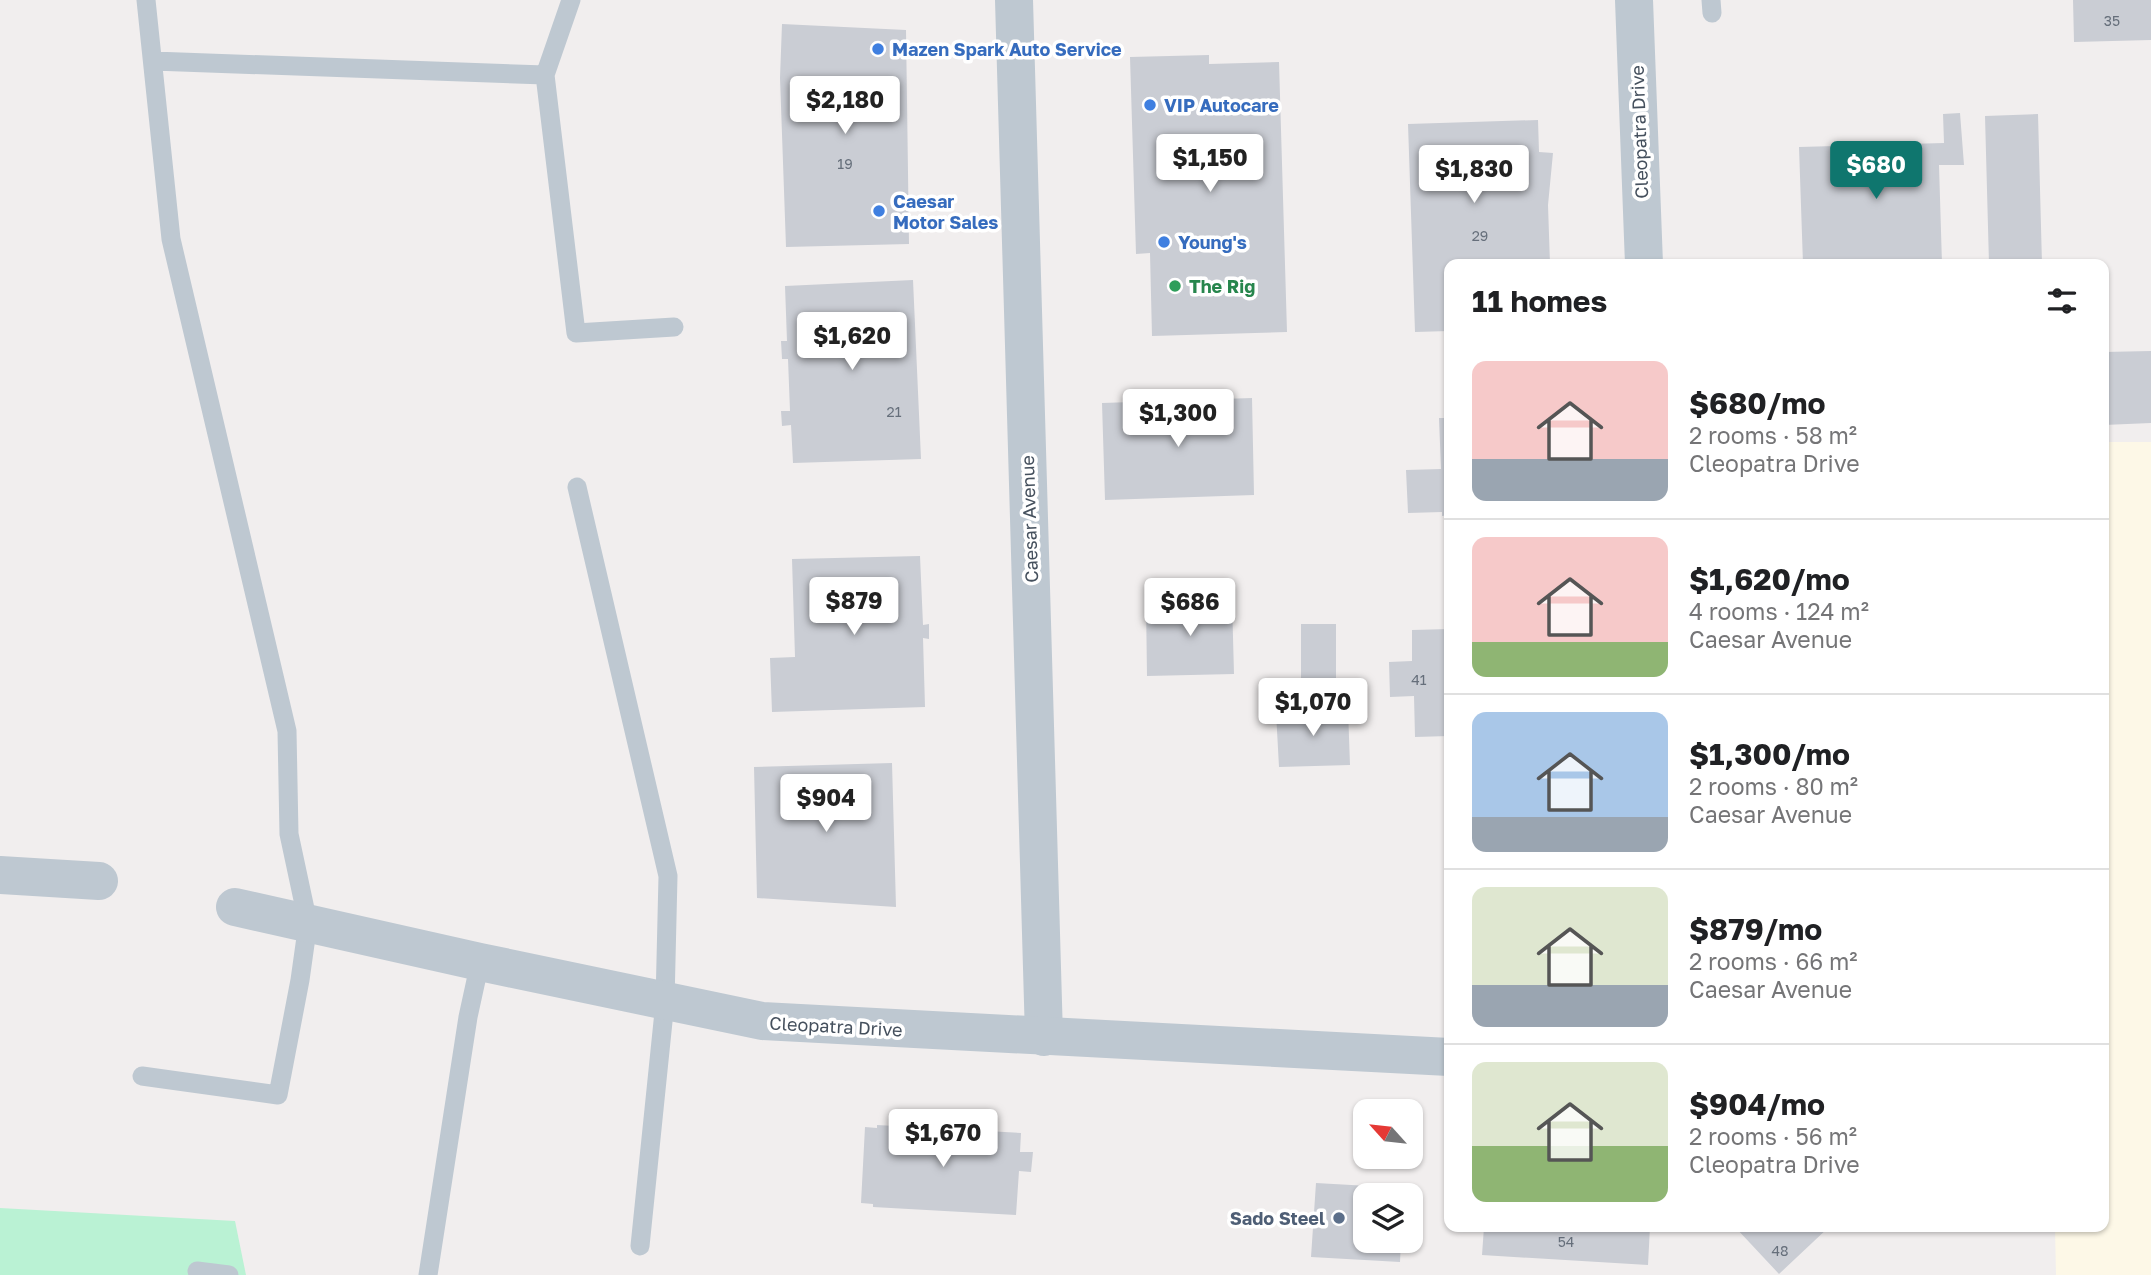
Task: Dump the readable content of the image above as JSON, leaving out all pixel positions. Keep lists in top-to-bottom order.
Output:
{
  "streets": {
    "street": ["Cleopatra Drive", "Caesar Avenue"]
  },
  "crossings": [
    ["Cleopatra Drive", "Caesar Avenue"]
  ],
  "places": [
    "Mazen Spark Auto Service",
    "VIP Autocare",
    "Caesar Motor Sales",
    "Young's",
    "The Rig",
    "Sado Steel"
  ],
  "house_numbers": [
    "35",
    "19",
    "29",
    "21",
    "41",
    "54",
    "48"
  ],
  "north": "top left",
  "page": {
    "price": [
      "$2,180",
      "$1,150",
      "$680",
      "$1,830",
      "$1,620",
      "$1,300",
      "$879",
      "$686",
      "$1,070",
      "$904",
      "$1,670"
    ],
    "heading": "11 homes",
    "list": [
      {
        "name": "$680/mo",
        "note": "2 rooms · 58 m² · Cleopatra Drive"
      },
      {
        "name": "$1,620/mo",
        "note": "4 rooms · 124 m² · Caesar Avenue"
      },
      {
        "name": "$1,300/mo",
        "note": "2 rooms · 80 m² · Caesar Avenue"
      },
      {
        "name": "$879/mo",
        "note": "2 rooms · 66 m² · Caesar Avenue"
      },
      {
        "name": "$904/mo",
        "note": "2 rooms · 56 m² · Cleopatra Drive"
      }
    ]
  }
}
